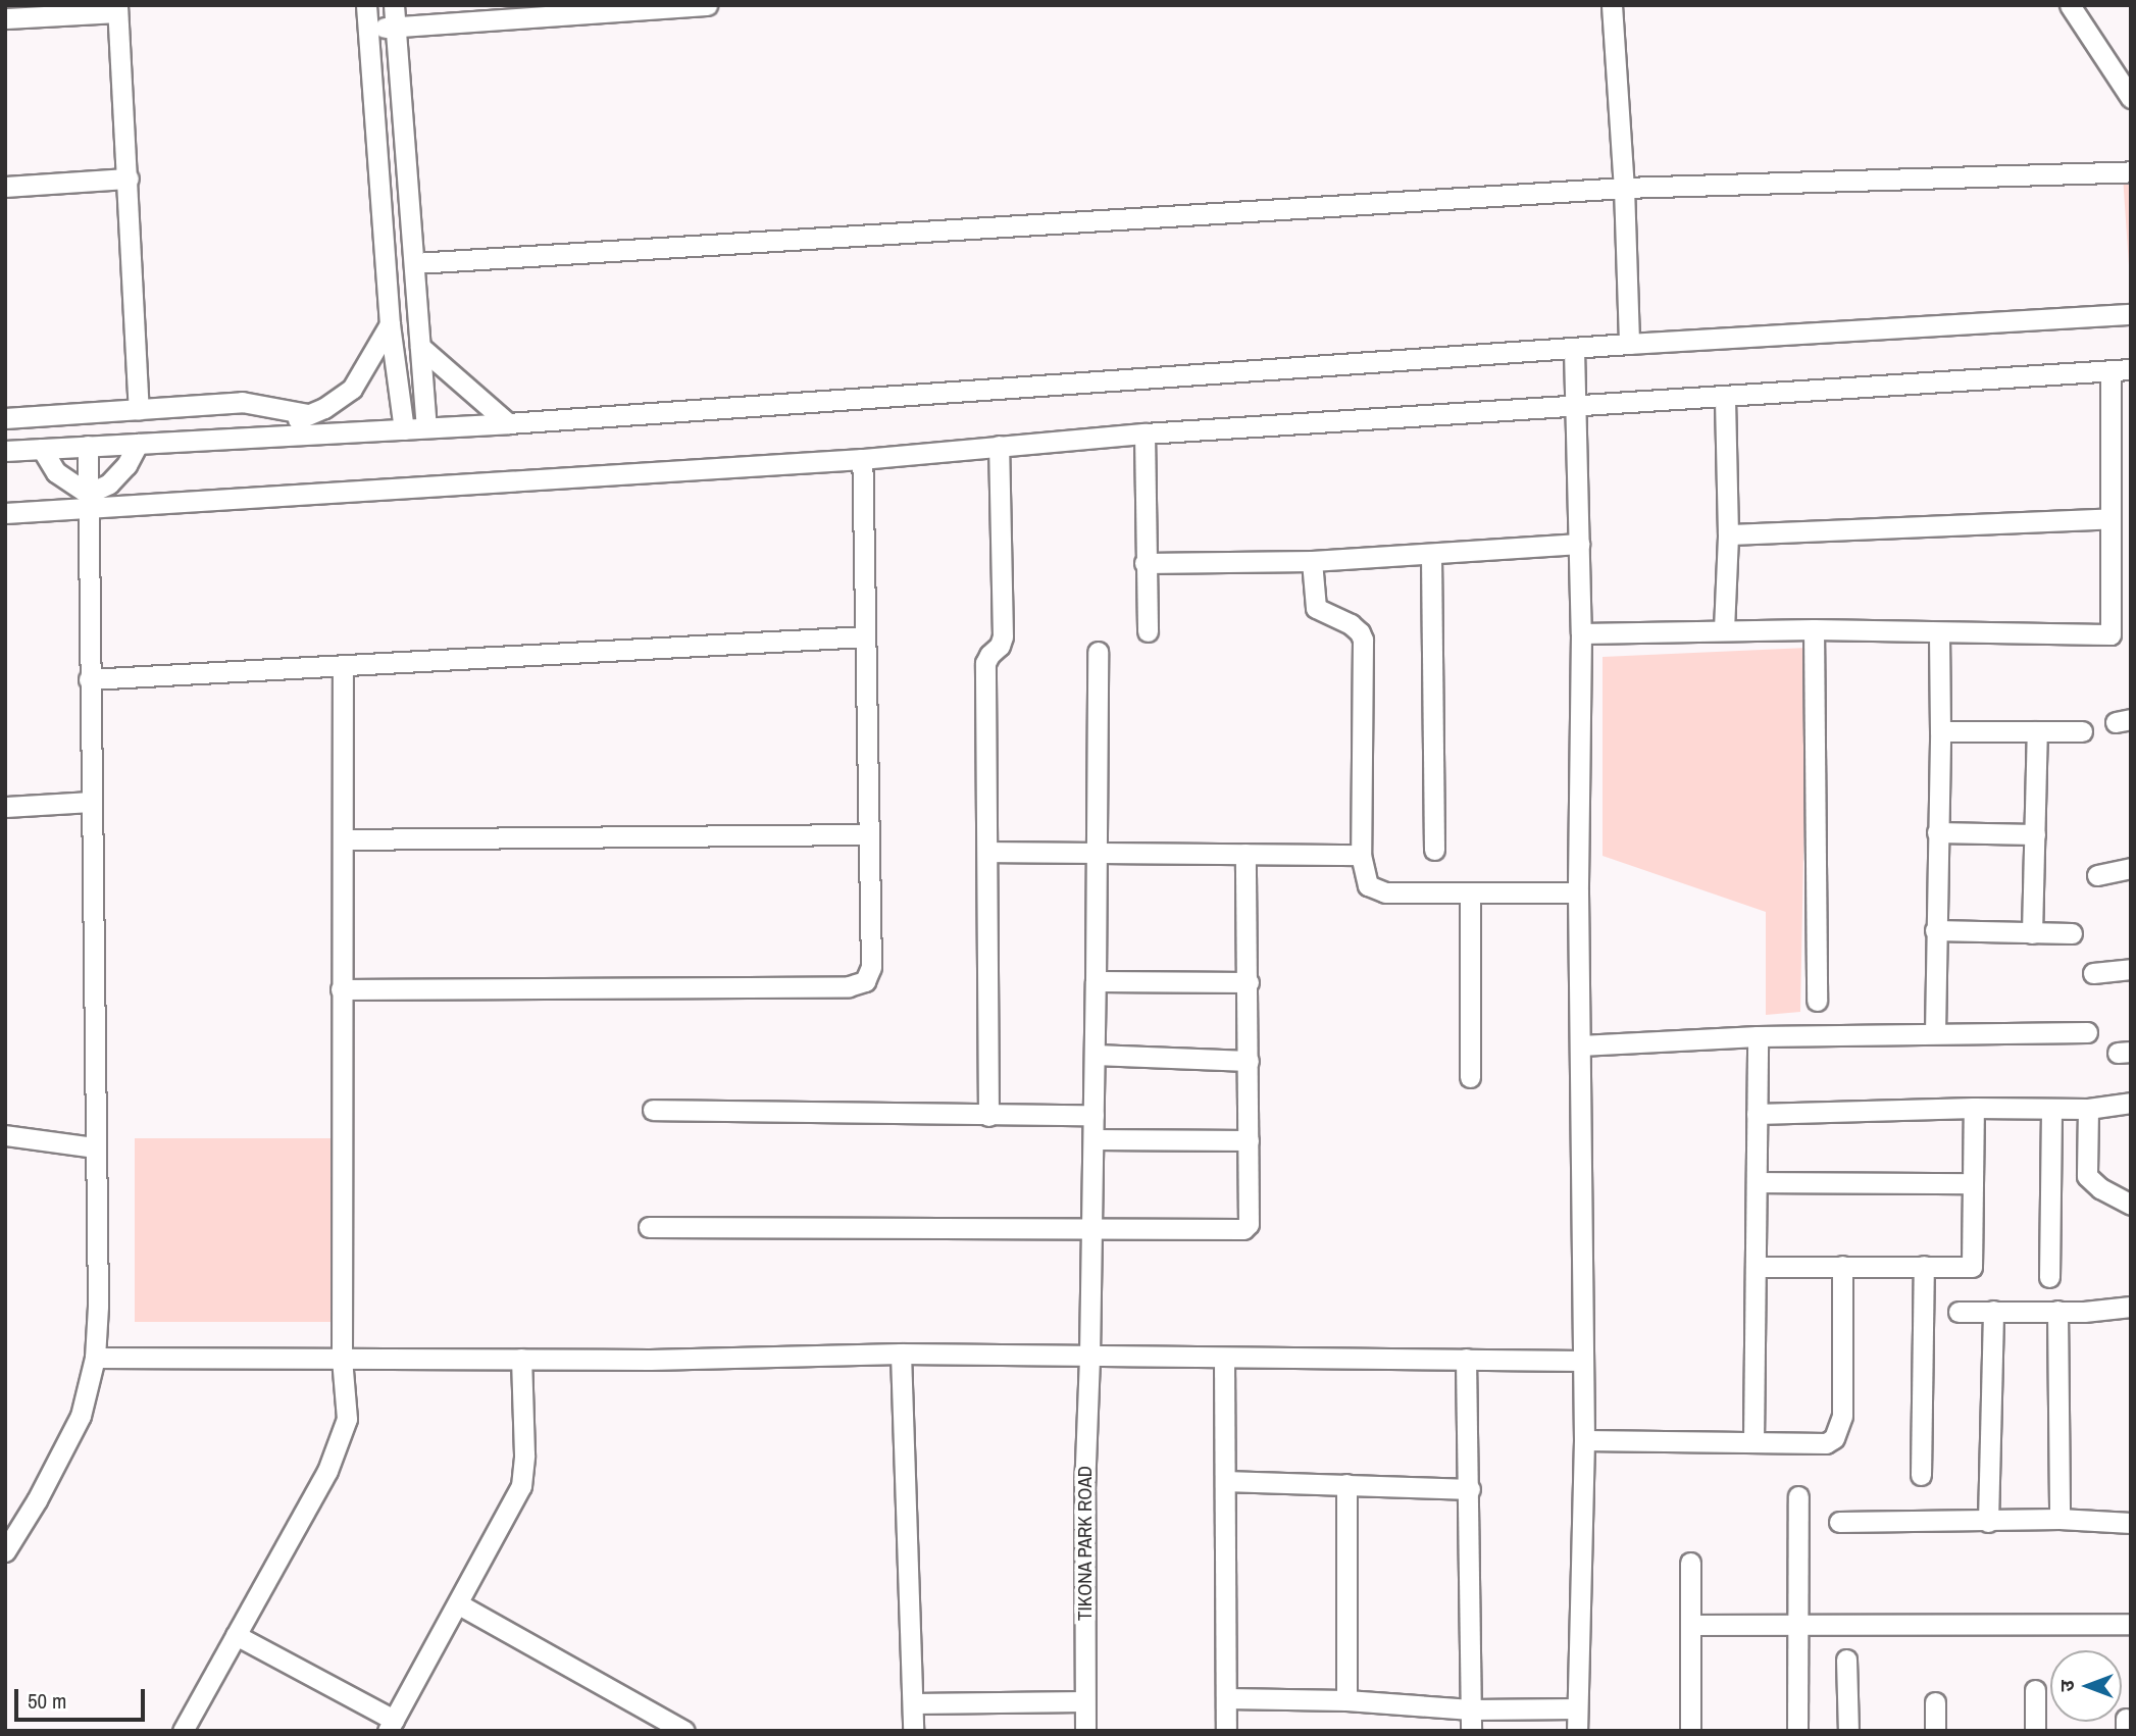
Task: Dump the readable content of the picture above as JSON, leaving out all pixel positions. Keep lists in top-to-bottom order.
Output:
{
  "streets": {
    "street": ["TIKONA PARK ROAD"]
  },
  "scale_bar": "50 m",
  "north": "left"
}
